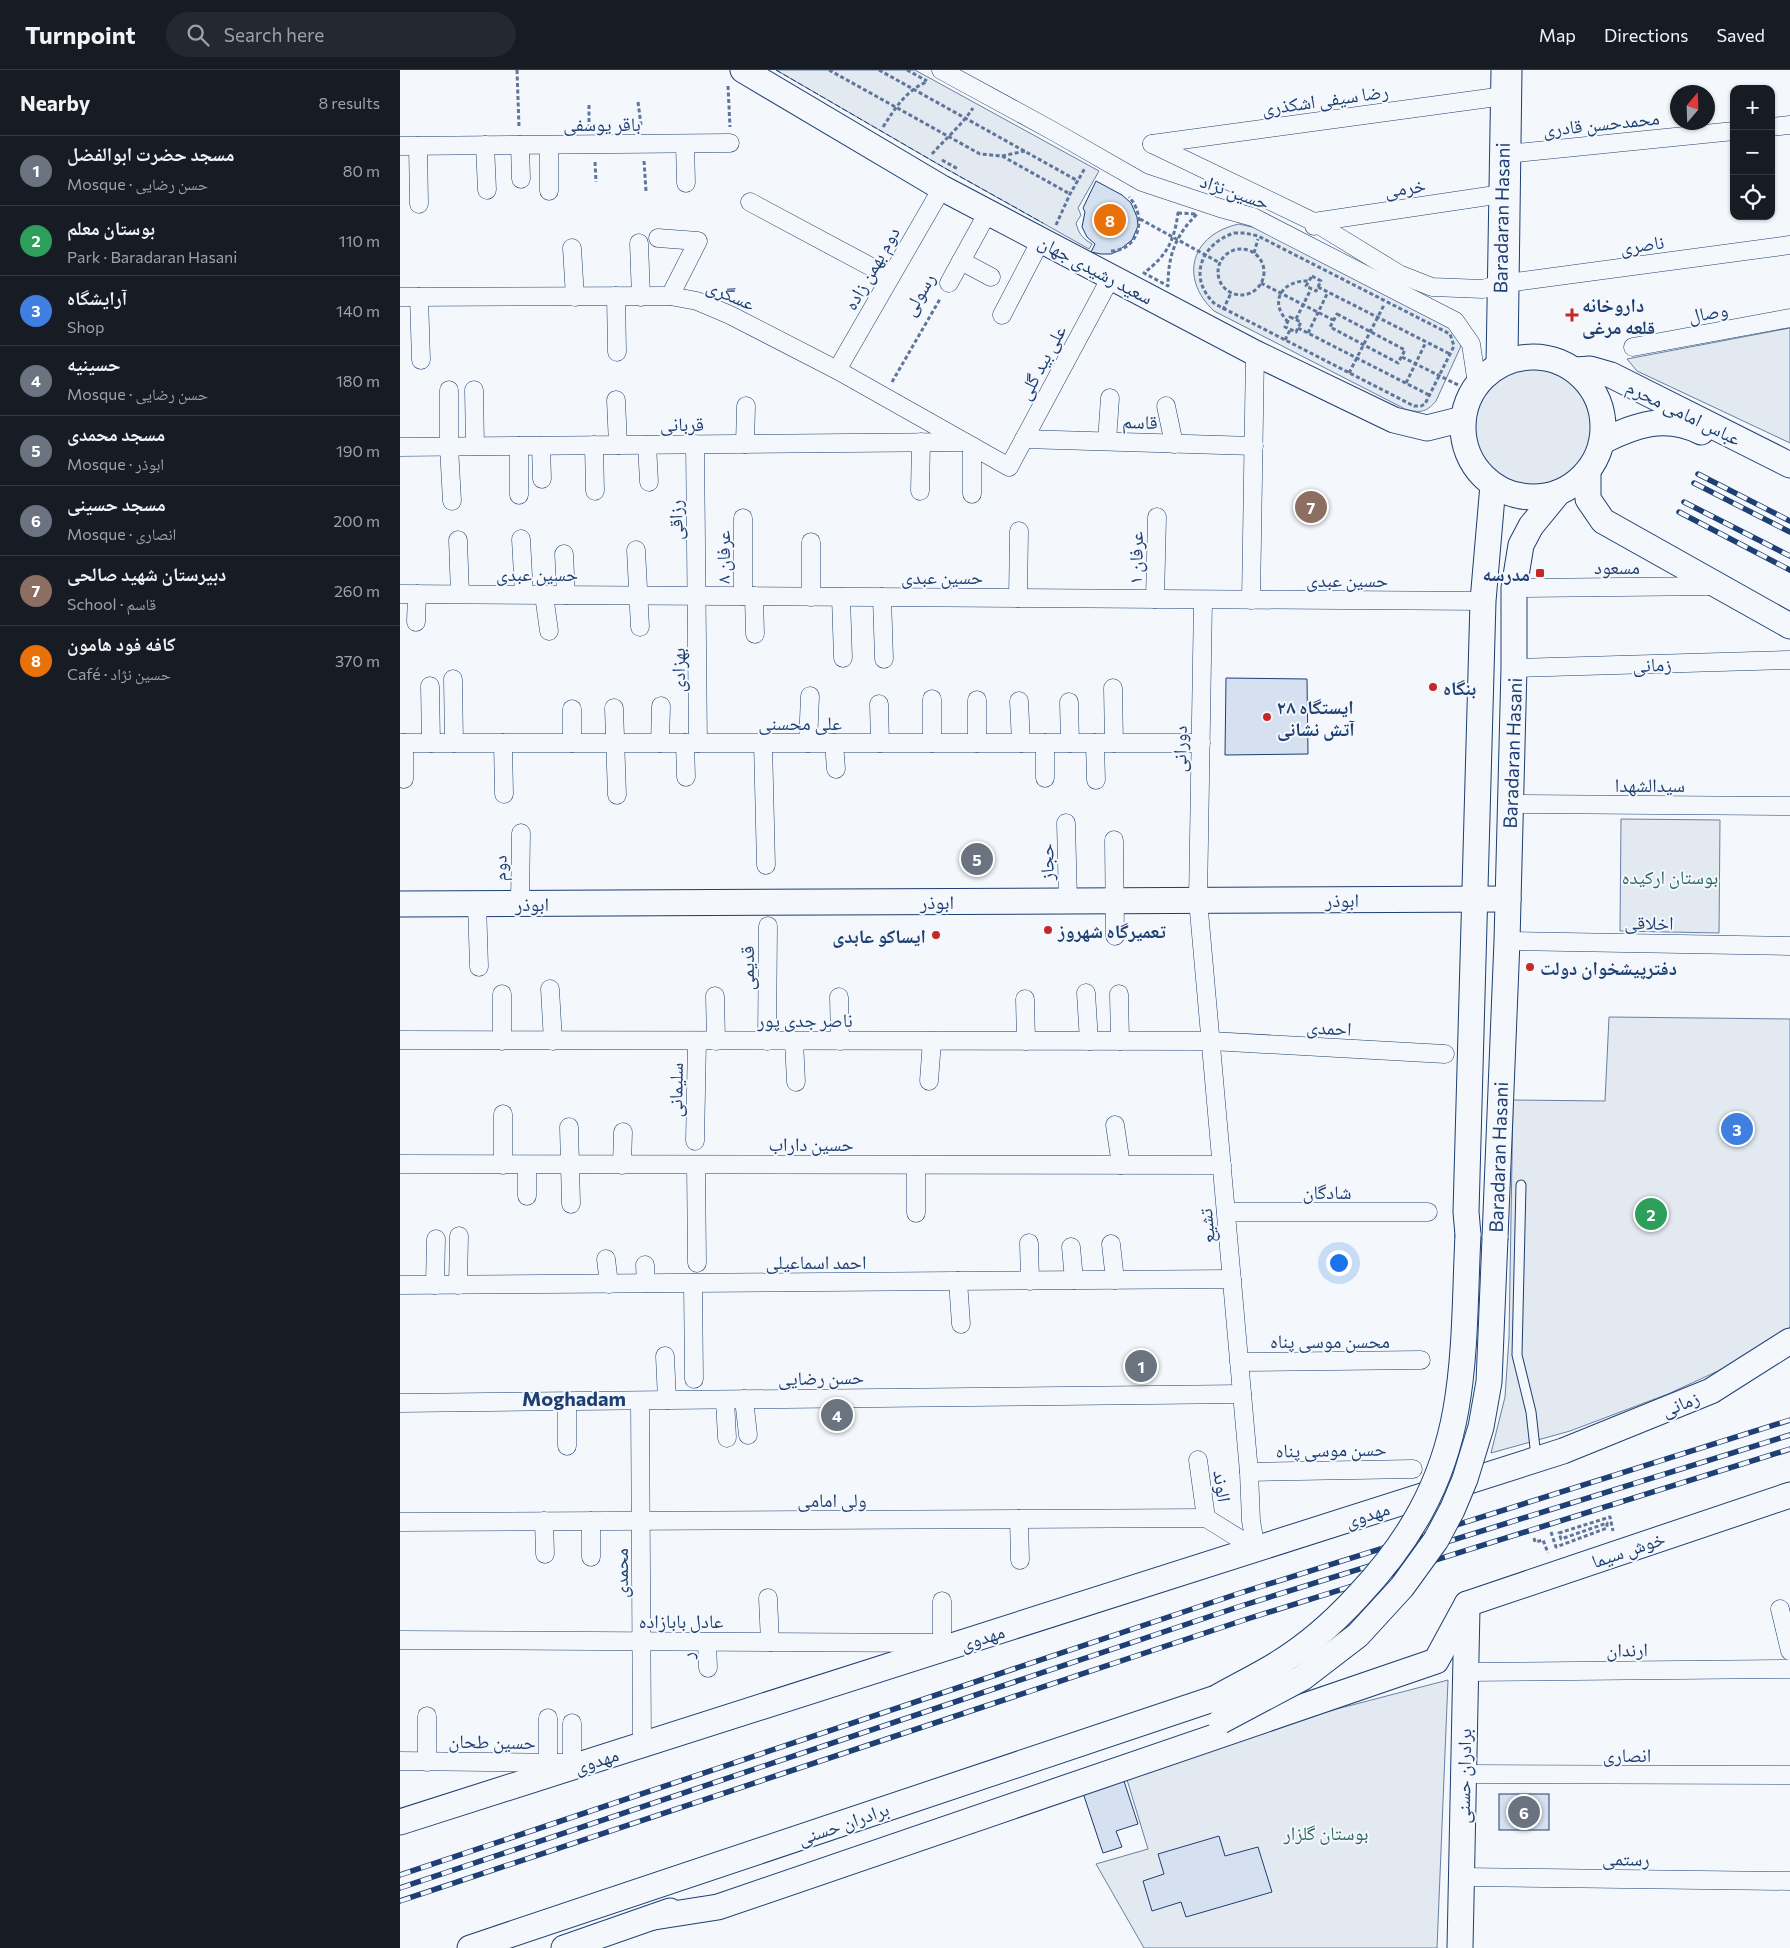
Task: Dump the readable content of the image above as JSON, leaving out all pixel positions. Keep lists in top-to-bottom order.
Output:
{
  "streets": {
    "main road": [
      "Baradaran Hasani",
      "سعید رشیدی جهان",
      "عباس امامی محرم",
      "زمانی",
      "ابوذر",
      "مهدوی",
      "خوش سیما",
      "برادران حسنی"
    ],
    "street": [
      "رضا سیفی اشکذری",
      "باقر یوسفی",
      "محمدحسن قادری",
      "خرمی",
      "حسین نژاد",
      "ناصری",
      "دوم بهمن زاده",
      "عسگری",
      "رسولی",
      "وصال",
      "علی بید گلی",
      "قاسم",
      "قربانی",
      "رزاقی",
      "عرفان ۸",
      "عرفان ۱",
      "مسعود",
      "حسین عبدی",
      "بهزادی",
      "علی محسنی",
      "دورانی",
      "سیدالشهدا",
      "حجاز",
      "دوم",
      "اخلاقی",
      "قدیمی",
      "ناصر جدی پور",
      "احمدی",
      "سلیمانی",
      "حسین داراب",
      "شادگان",
      "تشیع",
      "احمد اسماعیلی",
      "محسن موسی پناه",
      "حسن رضایی",
      "حسن موسی پناه",
      "الوند",
      "ولی امامی",
      "محمدی",
      "عادل بابازاده",
      "ارندان",
      "ر",
      "حسین طحان",
      "انصاری",
      "رستمی"
    ]
  },
  "crossings": [
    ["رضا سیفی اشکذری", "Baradaran Hasani"],
    ["رضا سیفی اشکذری", "ناصری"],
    ["محمدحسن قادری", "Baradaran Hasani"],
    ["خرمی", "Baradaran Hasani"],
    ["خرمی", "ناصری"],
    ["حسین نژاد", "Baradaran Hasani"],
    ["حسین نژاد", "سعید رشیدی جهان"],
    ["حسین نژاد", "عباس امامی محرم"],
    ["Baradaran Hasani", "ناصری"],
    ["Baradaran Hasani", "سعید رشیدی جهان"],
    ["Baradaran Hasani", "عباس امامی محرم"],
    ["Baradaran Hasani", "مسعود"],
    ["Baradaran Hasani", "حسین عبدی"],
    ["Baradaran Hasani", "زمانی"],
    ["Baradaran Hasani", "سیدالشهدا"],
    ["Baradaran Hasani", "ابوذر"],
    ["Baradaran Hasani", "اخلاقی"],
    ["Baradaran Hasani", "برادران حسنی"],
    ["دوم بهمن زاده", "سعید رشیدی جهان"],
    ["دوم بهمن زاده", "عسگری"],
    ["سعید رشیدی جهان", "رسولی"],
    ["سعید رشیدی جهان", "علی بید گلی"],
    ["سعید رشیدی جهان", "عباس امامی محرم"],
    ["عسگری", "رسولی"],
    ["عسگری", "علی بید گلی"],
    ["عسگری", "قربانی"],
    ["علی بید گلی", "قاسم"],
    ["قربانی", "رزاقی"],
    ["رزاقی", "حسین عبدی"],
    ["رزاقی", "بهزادی"],
    ["عرفان ۸", "حسین عبدی"],
    ["عرفان ۱", "حسین عبدی"],
    ["حسین عبدی", "بهزادی"],
    ["حسین عبدی", "دورانی"],
    ["زمانی", "مهدوی"],
    ["بهزادی", "علی محسنی"],
    ["علی محسنی", "دورانی"],
    ["دورانی", "ابوذر"],
    ["دورانی", "تشیع"],
    ["حجاز", "ابوذر"],
    ["دوم", "ابوذر"],
    ["ابوذر", "تشیع"],
    ["قدیمی", "ناصر جدی پور"],
    ["ناصر جدی پور", "احمدی"],
    ["ناصر جدی پور", "سلیمانی"],
    ["ناصر جدی پور", "تشیع"],
    ["احمدی", "تشیع"],
    ["حسین داراب", "تشیع"],
    ["شادگان", "تشیع"],
    ["تشیع", "احمد اسماعیلی"],
    ["تشیع", "محسن موسی پناه"],
    ["تشیع", "حسن رضایی"],
    ["تشیع", "حسن موسی پناه"],
    ["تشیع", "مهدوی"],
    ["حسن رضایی", "محمدی"],
    ["الوند", "ولی امامی"],
    ["ولی امامی", "محمدی"],
    ["مهدوی", "محمدی"],
    ["مهدوی", "عادل بابازاده"],
    ["مهدوی", "حسین طحان"],
    ["خوش سیما", "برادران حسنی"],
    ["محمدی", "عادل بابازاده"],
    ["عادل بابازاده", "ر"],
    ["ارندان", "برادران حسنی"],
    ["انصاری", "برادران حسنی"],
    ["برادران حسنی", "رستمی"]
  ],
  "districts": ["Moghadam"],
  "parks": ["بوستان ارکیده", "بوستان گلزار"],
  "places": {
    "health": ["داروخانه قلعه مرغی"],
    "transit": ["مدرسه"],
    "other": [
      "بنگاه",
      "ایستگاه ۲۸ آتش نشانی",
      "تعمیرگاه شهروز",
      "ایساکو عابدی",
      "دفترپیشخوان دولت"
    ]
  },
  "north": "top",
  "page": {
    "header": "Turnpoint",
    "search": "Search here",
    "nav": ["Map", "Directions", "Saved"],
    "heading": ["Nearby", "8 results"],
    "map_buttons": ["+", "−"],
    "list": [
      {
        "mark": "1",
        "name": "مسجد حضرت ابوالفضل",
        "note": "Mosque · حسن رضایی",
        "value": "80 m"
      },
      {
        "mark": "2",
        "name": "بوستان معلم",
        "note": "Park · Baradaran Hasani",
        "value": "110 m"
      },
      {
        "mark": "3",
        "name": "آرایشگاه",
        "note": "Shop",
        "value": "140 m"
      },
      {
        "mark": "4",
        "name": "حسینیه",
        "note": "Mosque · حسن رضایی",
        "value": "180 m"
      },
      {
        "mark": "5",
        "name": "مسجد محمدی",
        "note": "Mosque · ابوذر",
        "value": "190 m"
      },
      {
        "mark": "6",
        "name": "مسجد حسینی",
        "note": "Mosque · انصاری",
        "value": "200 m"
      },
      {
        "mark": "7",
        "name": "دبیرستان شهید صالحی",
        "note": "School · قاسم",
        "value": "260 m"
      },
      {
        "mark": "8",
        "name": "کافه فود هامون",
        "note": "Café · حسین نژاد",
        "value": "370 m"
      }
    ],
    "pins": [
      "8",
      "7",
      "5",
      "3",
      "2",
      "1",
      "4",
      "6"
    ]
  }
}
